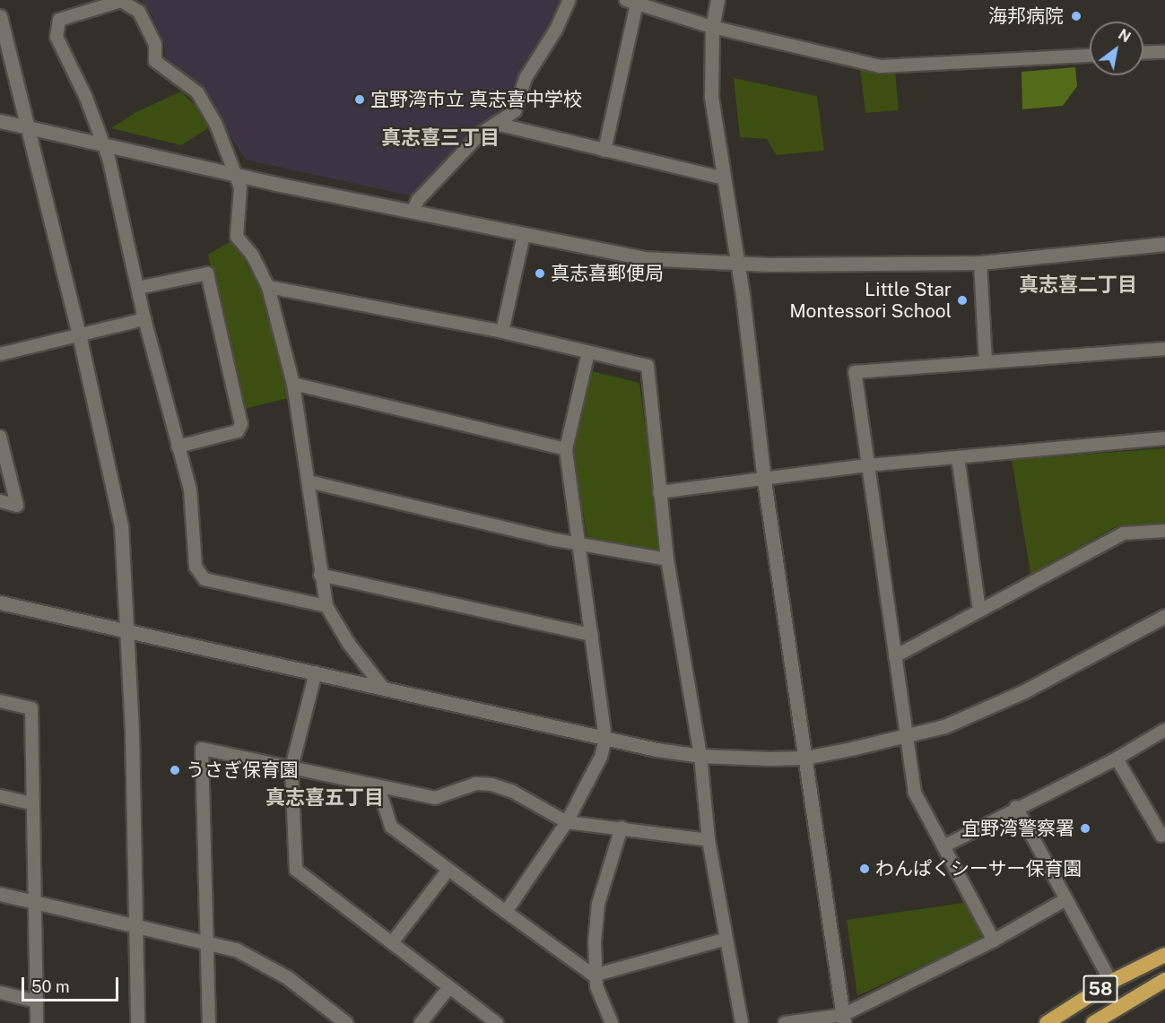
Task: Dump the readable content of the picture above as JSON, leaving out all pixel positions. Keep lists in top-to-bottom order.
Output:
{
  "streets": {
    "highway": ["58"]
  },
  "districts": ["真志喜三丁目", "真志喜二丁目", "真志喜五丁目"],
  "places": [
    "海邦病院",
    "宜野湾市立 真志喜中学校",
    "真志喜郵便局",
    "Little Star Montessori School",
    "うさぎ保育園",
    "宜野湾警察署",
    "わんぱくシーサー保育園"
  ],
  "scale_bar": "50 m",
  "north": "top right"
}
